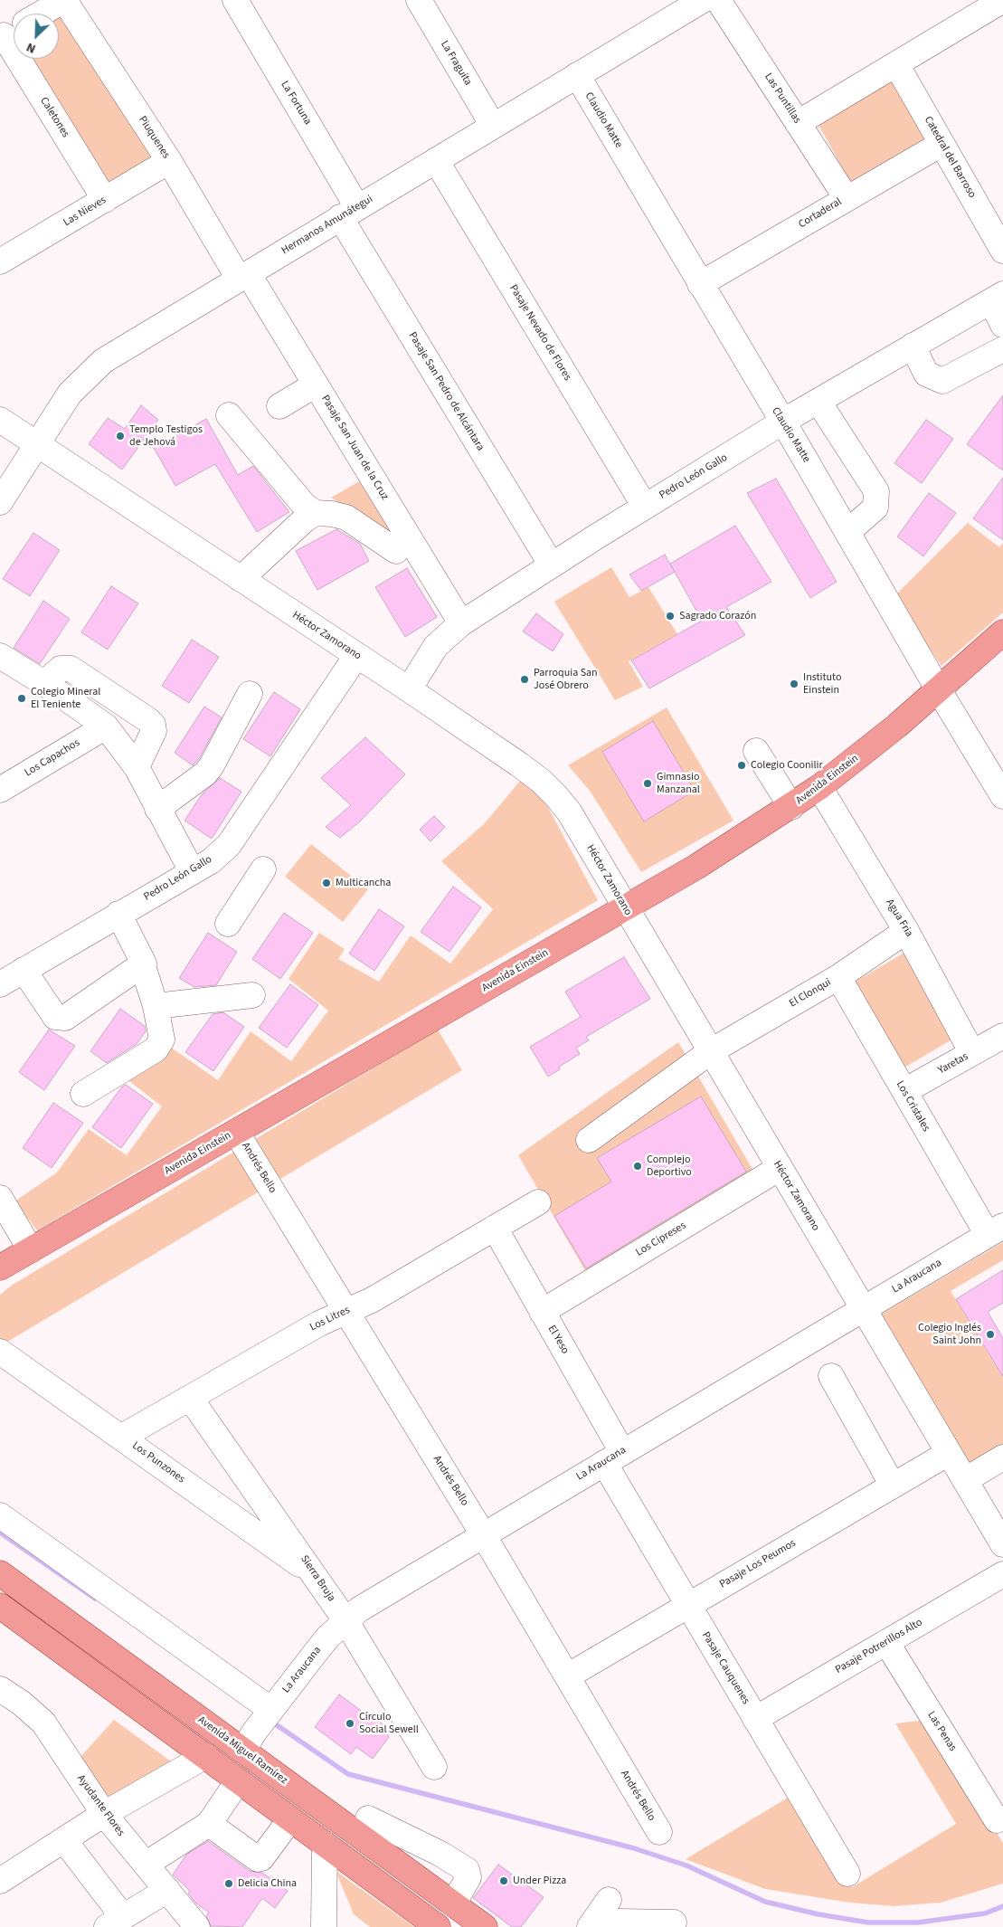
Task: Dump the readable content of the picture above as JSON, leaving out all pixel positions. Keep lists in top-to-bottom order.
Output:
{
  "streets": {
    "main road": ["Avenida Einstein", "Avenida Miguel Ramírez"],
    "street": [
      "La Fraguita",
      "Las Puntillas",
      "La Fortuna",
      "Caletones",
      "Claudio Matte",
      "Piuquenes",
      "Catedral del Barroso",
      "Las Nieves",
      "Cortaderal",
      "Hermanos Amunátegui",
      "Pasaje Nevado de Flores",
      "Pasaje San Pedro de Alcántara",
      "Pasaje San Juan de la Cruz",
      "Pedro León Gallo",
      "Héctor Zamorano",
      "Los Capachos",
      "Agua Fria",
      "El Clonqui",
      "Yaretas",
      "Los Cristales",
      "Andrés Bello",
      "Los Cipreses",
      "La Araucana",
      "Los Litres",
      "El Yeso",
      "Los Punzones",
      "Pasaje Los Peumos",
      "Sierra Bruja",
      "Pasaje Potrerillos Alto",
      "Pasaje Cauquenes",
      "Las Penas",
      "Ayudante Flores"
    ]
  },
  "crossings": [
    ["La Fraguita", "Hermanos Amunátegui"],
    ["Las Puntillas", "Cortaderal"],
    ["La Fortuna", "Hermanos Amunátegui"],
    ["La Fortuna", "Pasaje San Pedro de Alcántara"],
    ["Caletones", "Las Nieves"],
    ["Claudio Matte", "Cortaderal"],
    ["Claudio Matte", "Hermanos Amunátegui"],
    ["Claudio Matte", "Pedro León Gallo"],
    ["Claudio Matte", "Avenida Einstein"],
    ["Piuquenes", "Las Nieves"],
    ["Piuquenes", "Hermanos Amunátegui"],
    ["Piuquenes", "Pasaje San Juan de la Cruz"],
    ["Catedral del Barroso", "Cortaderal"],
    ["Hermanos Amunátegui", "Pasaje Nevado de Flores"],
    ["Hermanos Amunátegui", "Pasaje San Pedro de Alcántara"],
    ["Hermanos Amunátegui", "Pasaje San Juan de la Cruz"],
    ["Hermanos Amunátegui", "Héctor Zamorano"],
    ["Pasaje Nevado de Flores", "Pedro León Gallo"],
    ["Pasaje San Pedro de Alcántara", "Pedro León Gallo"],
    ["Pasaje San Juan de la Cruz", "Pedro León Gallo"],
    ["Pedro León Gallo", "Héctor Zamorano"],
    ["Héctor Zamorano", "Avenida Einstein"],
    ["Héctor Zamorano", "El Clonqui"],
    ["Héctor Zamorano", "Los Cipreses"],
    ["Héctor Zamorano", "La Araucana"],
    ["Héctor Zamorano", "Pasaje Los Peumos"],
    ["Avenida Einstein", "Agua Fria"],
    ["Avenida Einstein", "Andrés Bello"],
    ["Agua Fria", "El Clonqui"],
    ["Agua Fria", "Yaretas"],
    ["El Clonqui", "Los Cristales"],
    ["Yaretas", "Los Cristales"],
    ["Los Cristales", "La Araucana"],
    ["Andrés Bello", "La Araucana"],
    ["Andrés Bello", "Los Litres"],
    ["Andrés Bello", "Pasaje Los Peumos"],
    ["Los Cipreses", "El Yeso"],
    ["La Araucana", "El Yeso"],
    ["La Araucana", "Sierra Bruja"],
    ["La Araucana", "Pasaje Cauquenes"],
    ["La Araucana", "Avenida Miguel Ramírez"],
    ["Los Litres", "El Yeso"],
    ["Los Litres", "Los Punzones"],
    ["Los Litres", "Sierra Bruja"],
    ["El Yeso", "Pasaje Cauquenes"],
    ["Los Punzones", "Sierra Bruja"],
    ["Pasaje Los Peumos", "Pasaje Cauquenes"],
    ["Pasaje Potrerillos Alto", "Pasaje Cauquenes"],
    ["Pasaje Potrerillos Alto", "Las Penas"]
  ],
  "places": [
    "Templo Testigos de Jehová",
    "Sagrado Corazón",
    "Parroquia San José Obrero",
    "Instituto Einstein",
    "Colegio Mineral El Teniente",
    "Colegio Coonilir",
    "Gimnasio Manzanal",
    "Multicancha",
    "Complejo Deportivo",
    "Colegio Inglés Saint John",
    "Círculo Social Sewell",
    "Under Pizza",
    "Delicia China"
  ],
  "north": "bottom left"
}
